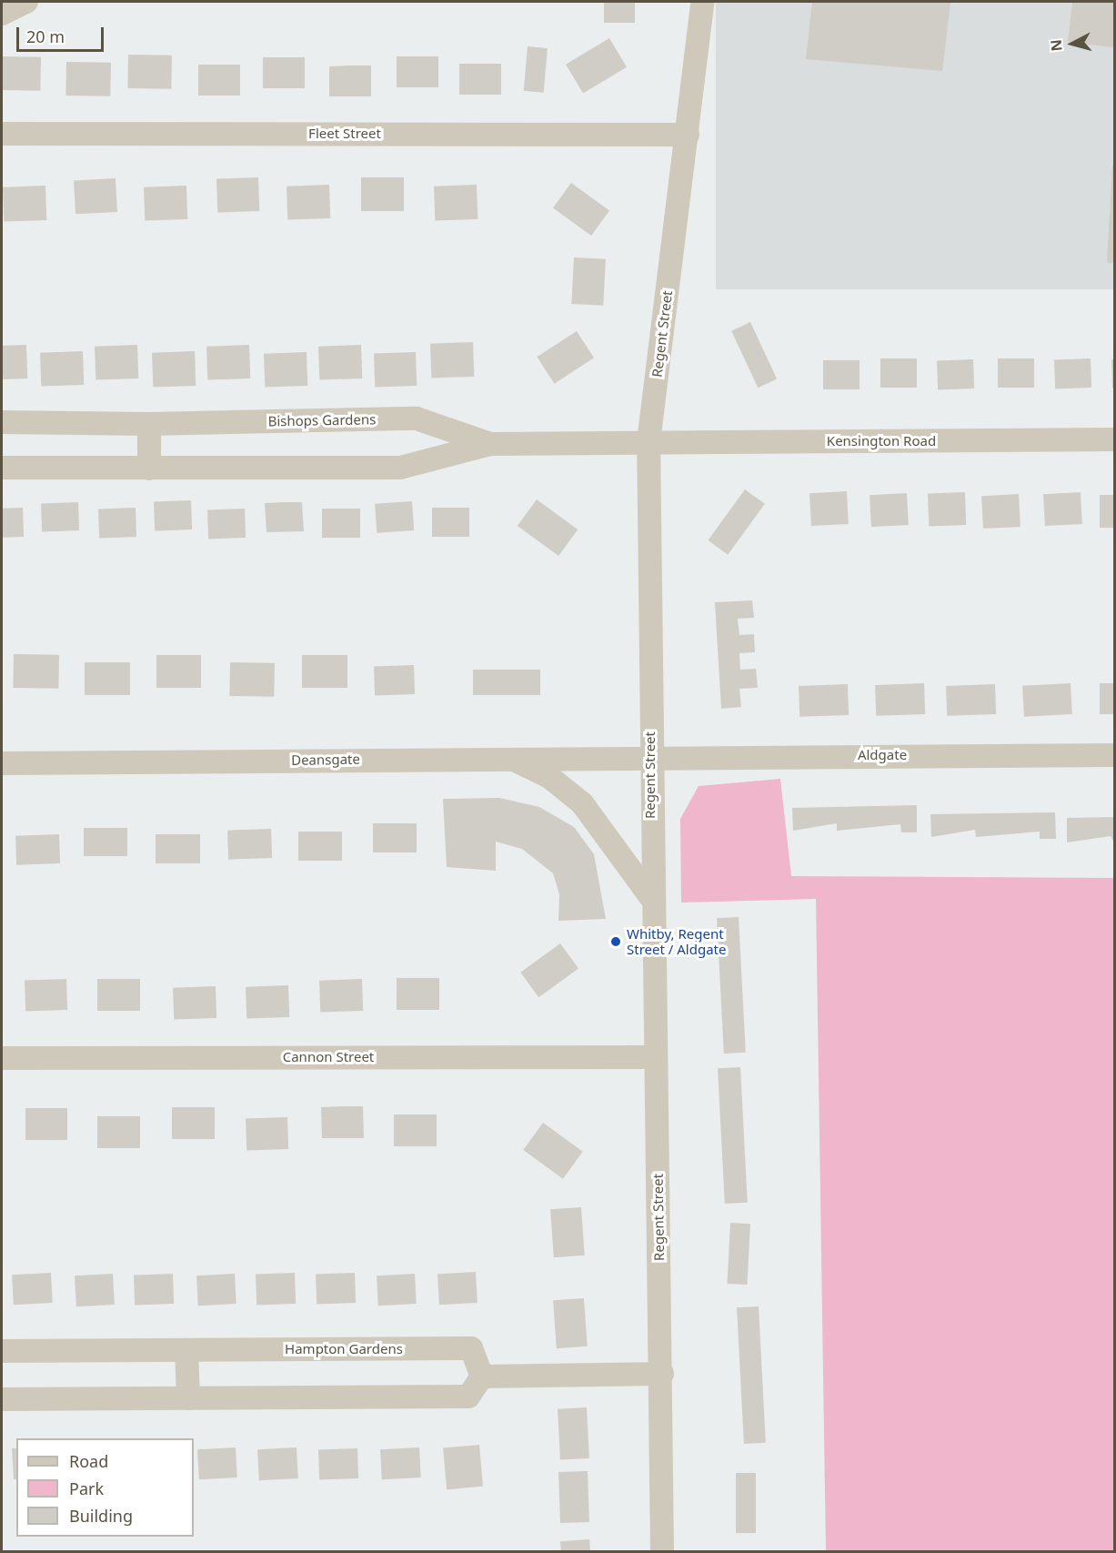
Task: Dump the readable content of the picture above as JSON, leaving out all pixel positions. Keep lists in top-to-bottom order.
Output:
{
  "streets": {
    "street": [
      "Fleet Street",
      "Regent Street",
      "Bishops Gardens",
      "Kensington Road",
      "Aldgate",
      "Deansgate",
      "Cannon Street",
      "Hampton Gardens"
    ]
  },
  "crossings": [
    ["Fleet Street", "Regent Street"],
    ["Regent Street", "Bishops Gardens"],
    ["Regent Street", "Kensington Road"],
    ["Regent Street", "Aldgate"],
    ["Regent Street", "Deansgate"],
    ["Regent Street", "Cannon Street"],
    ["Bishops Gardens", "Kensington Road"],
    ["Aldgate", "Deansgate"]
  ],
  "places": ["Whitby, Regent Street / Aldgate"],
  "legend": ["Road", "Park", "Building"],
  "scale_bar": "20 m",
  "north": "left"
}
